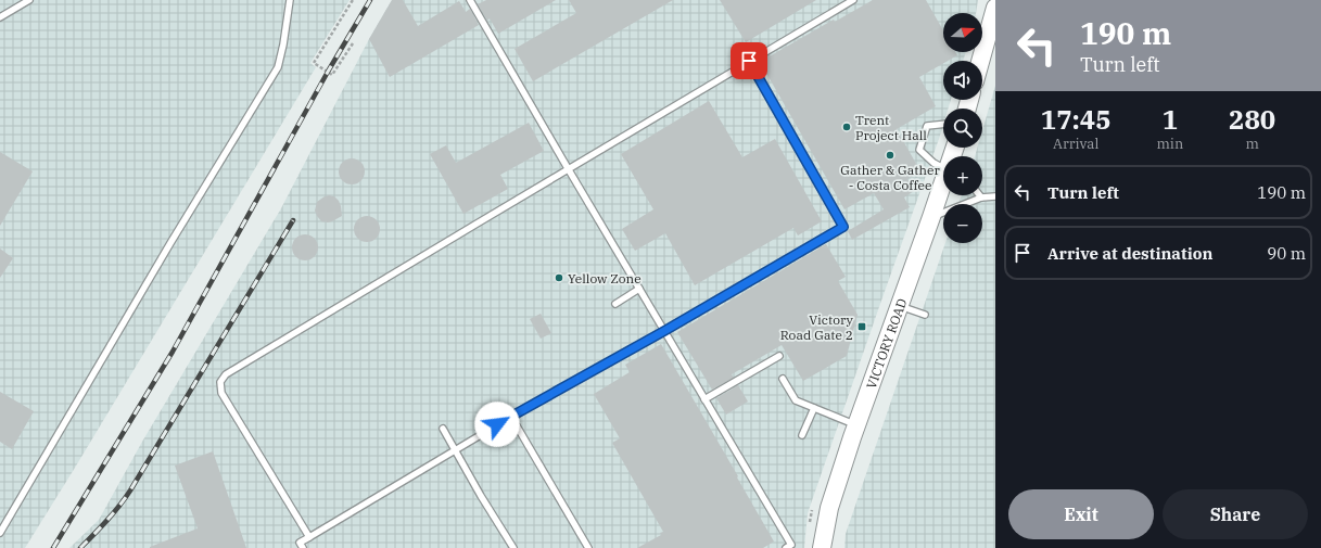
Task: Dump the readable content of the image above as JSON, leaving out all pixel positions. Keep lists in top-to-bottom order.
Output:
{
  "streets": {
    "street": ["VICTORY ROAD"]
  },
  "places": {
    "other": ["Trent Project Hall", "Gather & Gather - Costa Coffee", "Yellow Zone"],
    "transit": ["Victory Road Gate 2"]
  },
  "north": "right",
  "page": {
    "turn": ["190 m", "Turn left"],
    "map_buttons": ["+", "−"],
    "eta": [
      "17:45",
      "Arrival",
      "1",
      "min",
      "280",
      "m"
    ],
    "list": [
      {
        "name": "Turn left",
        "value": "190 m"
      },
      {
        "name": "Arrive at destination",
        "value": "90 m"
      }
    ],
    "buttons": ["Exit", "Share"]
  }
}
